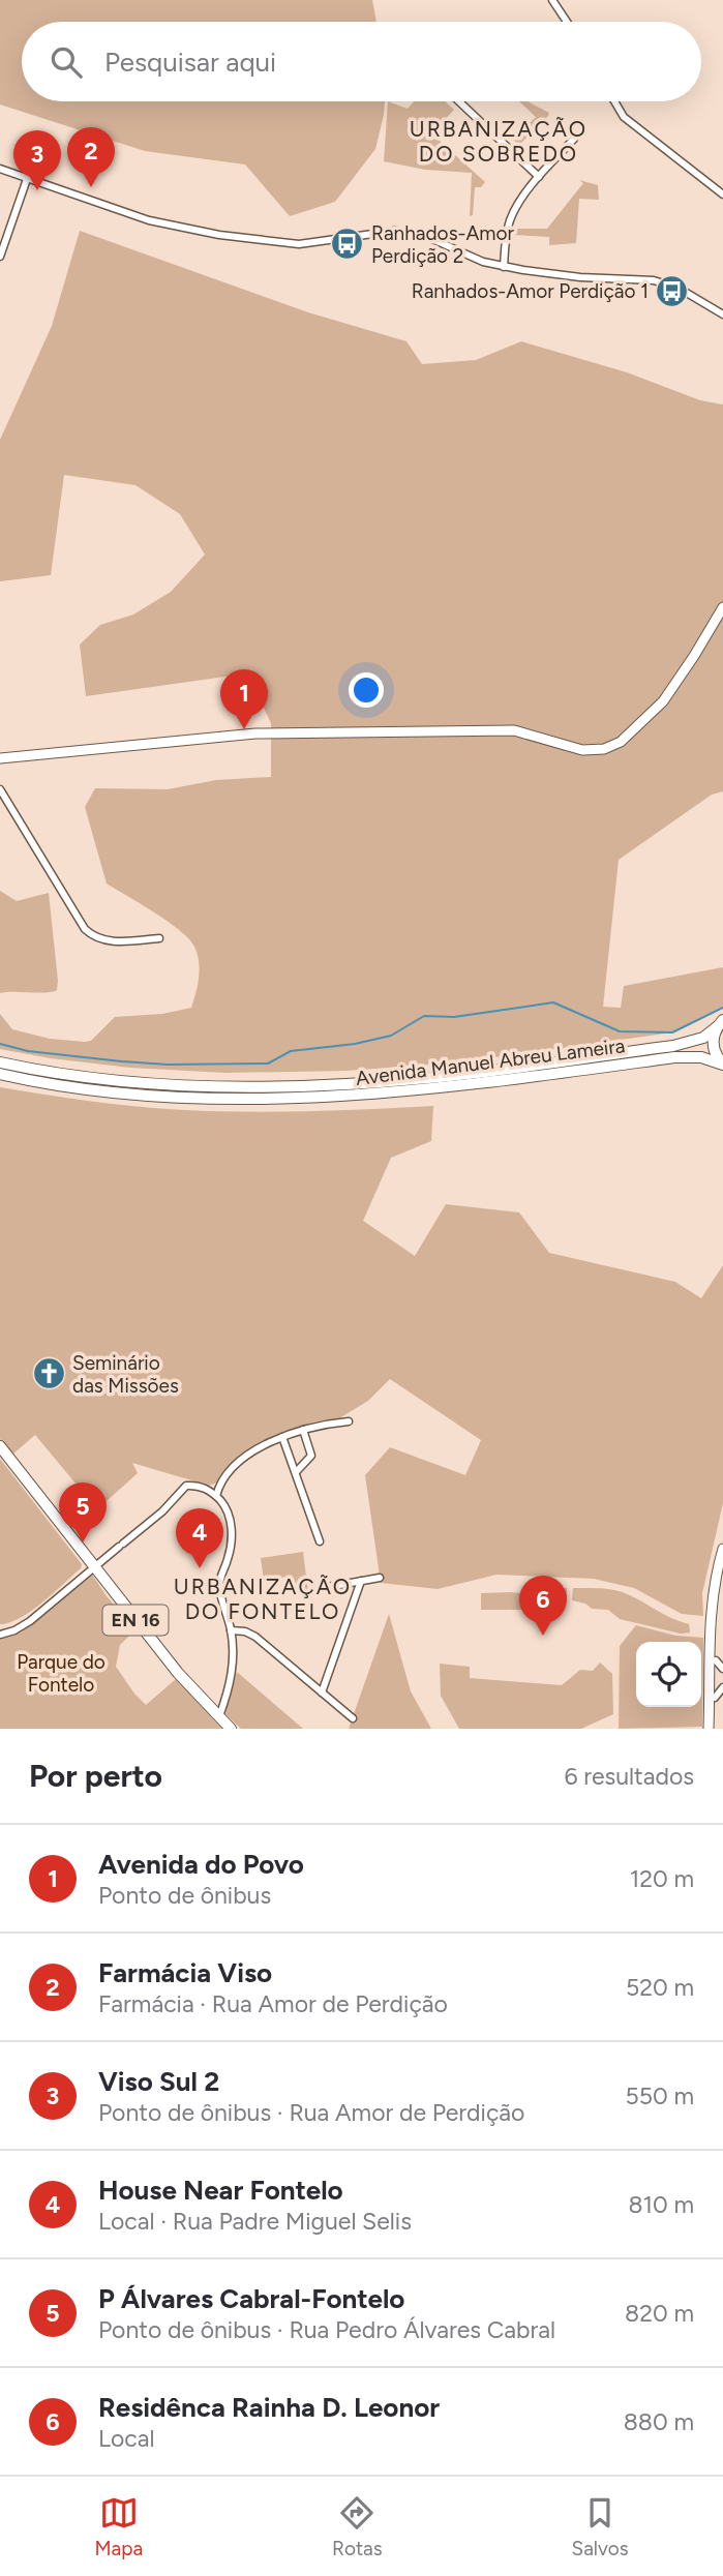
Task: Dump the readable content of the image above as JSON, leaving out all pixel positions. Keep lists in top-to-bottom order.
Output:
{
  "streets": {
    "main road": ["Avenida Manuel Abreu Lameira", "EN 16"]
  },
  "districts": ["URBANIZAÇÃO DO SOBREDO", "URBANIZAÇÃO DO FONTELO"],
  "parks": ["Parque do Fontelo"],
  "places": {
    "bus stop": ["Ranhados-Amor Perdição 2", "Ranhados-Amor Perdição 1"],
    "church": ["Seminário das Missões"]
  },
  "page": {
    "search": "Pesquisar aqui",
    "pins": [
      "2",
      "3",
      "1",
      "5",
      "4",
      "6"
    ],
    "heading": ["Por perto", "6 resultados"],
    "list": [
      {
        "mark": "1",
        "name": "Avenida do Povo",
        "note": "Ponto de ônibus",
        "value": "120 m"
      },
      {
        "mark": "2",
        "name": "Farmácia Viso",
        "note": "Farmácia · Rua Amor de Perdição",
        "value": "520 m"
      },
      {
        "mark": "3",
        "name": "Viso Sul 2",
        "note": "Ponto de ônibus · Rua Amor de Perdição",
        "value": "550 m"
      },
      {
        "mark": "4",
        "name": "House Near Fontelo",
        "note": "Local · Rua Padre Miguel Selis",
        "value": "810 m"
      },
      {
        "mark": "5",
        "name": "P Álvares Cabral-Fontelo",
        "note": "Ponto de ônibus · Rua Pedro Álvares Cabral",
        "value": "820 m"
      },
      {
        "mark": "6",
        "name": "Residênca Rainha D. Leonor",
        "note": "Local",
        "value": "880 m"
      }
    ],
    "nav": ["Mapa", "Rotas", "Salvos"]
  }
}
